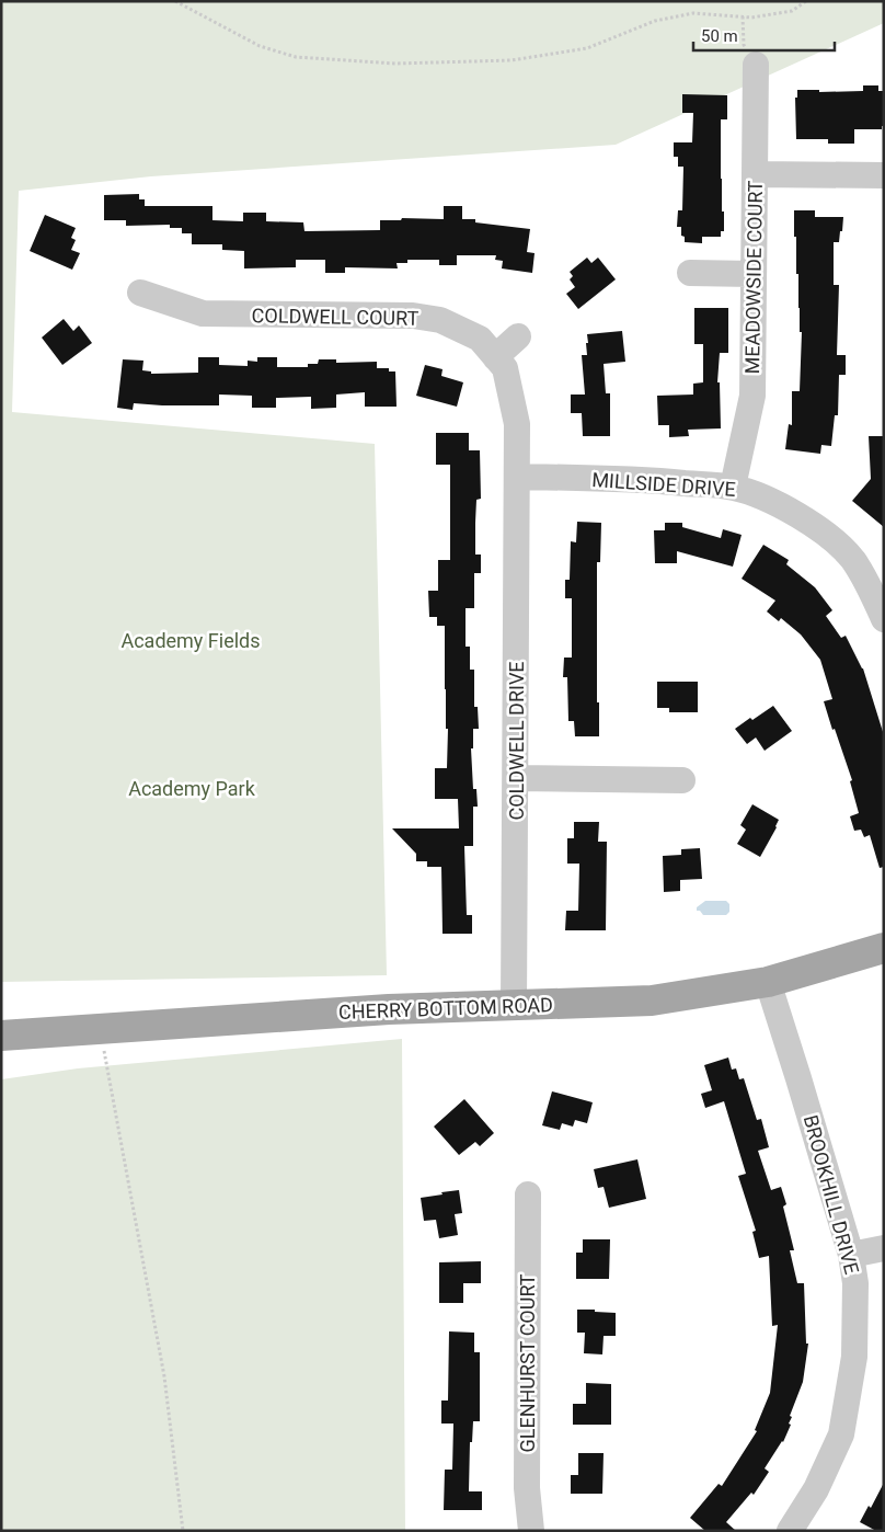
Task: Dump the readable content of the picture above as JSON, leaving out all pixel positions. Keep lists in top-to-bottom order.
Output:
{
  "streets": {
    "main road": ["CHERRY BOTTOM ROAD"],
    "street": [
      "MEADOWSIDE COURT",
      "COLDWELL COURT",
      "MILLSIDE DRIVE",
      "COLDWELL DRIVE",
      "BROOKHILL DRIVE",
      "GLENHURST COURT"
    ]
  },
  "crossings": [
    ["MEADOWSIDE COURT", "MILLSIDE DRIVE"],
    ["COLDWELL COURT", "MILLSIDE DRIVE"],
    ["COLDWELL COURT", "COLDWELL DRIVE"],
    ["MILLSIDE DRIVE", "COLDWELL DRIVE"],
    ["COLDWELL DRIVE", "CHERRY BOTTOM ROAD"],
    ["CHERRY BOTTOM ROAD", "BROOKHILL DRIVE"]
  ],
  "parks": ["Academy Fields", "Academy Park"],
  "scale_bar": "50 m"
}
